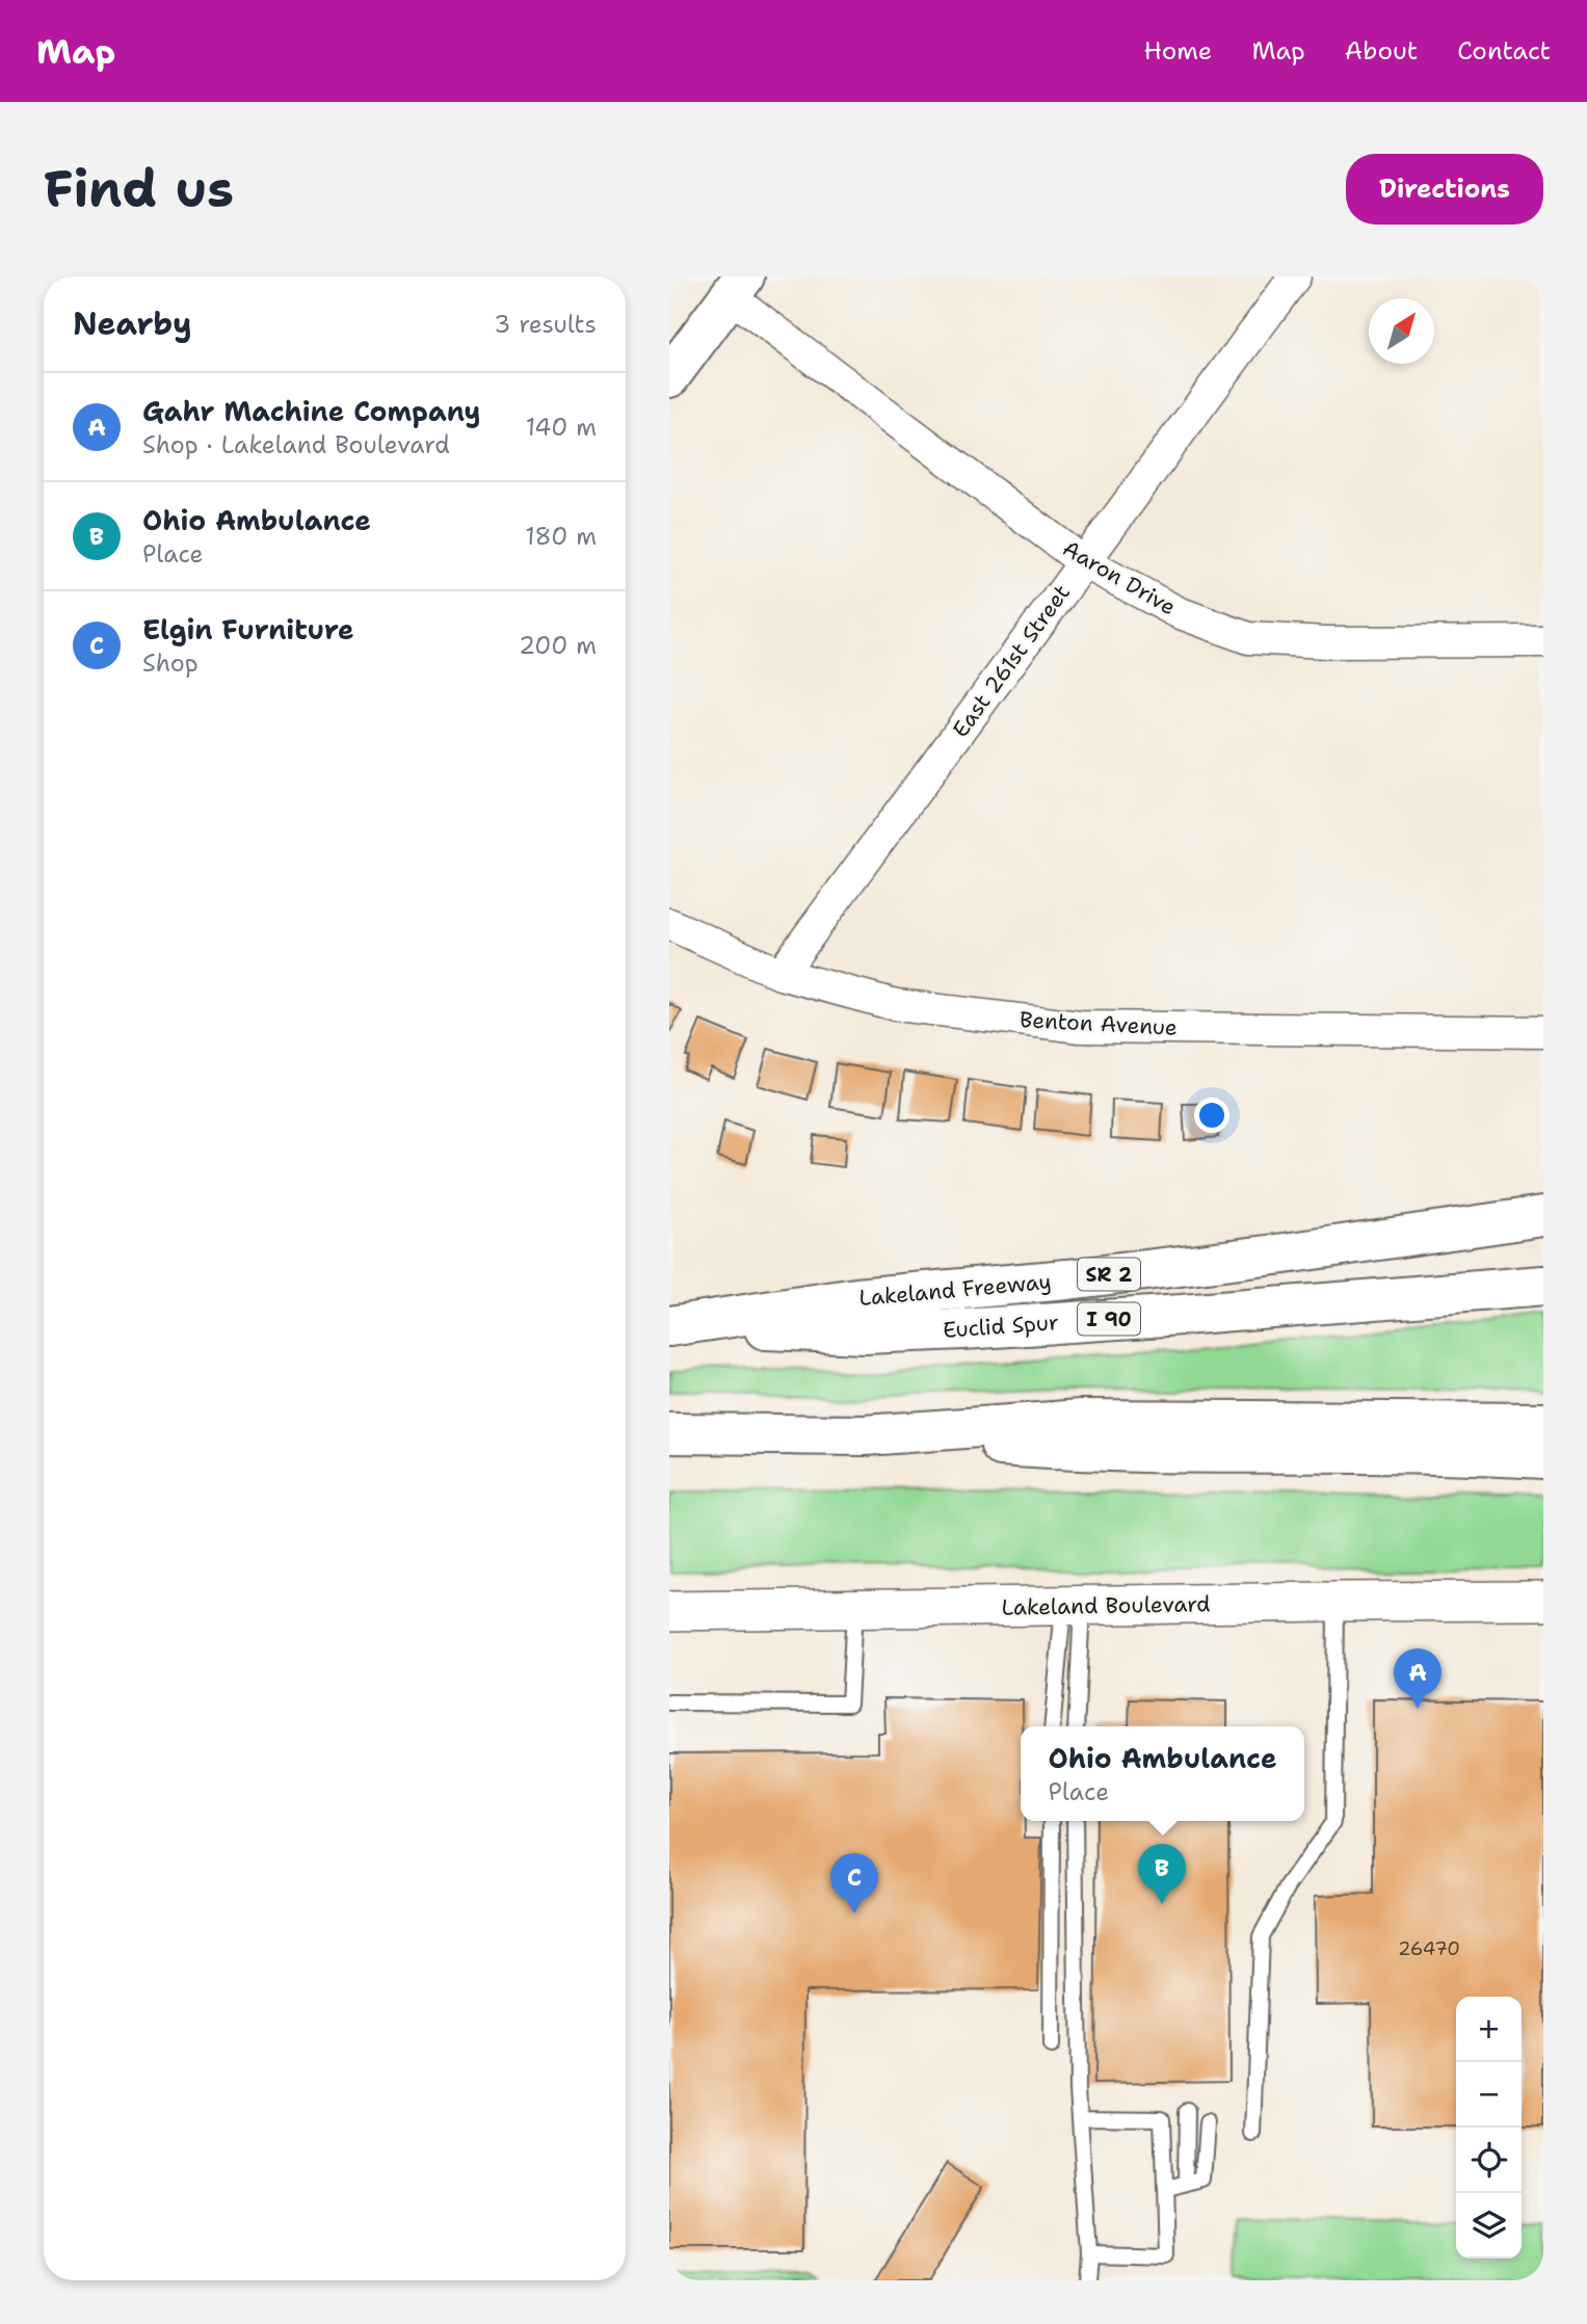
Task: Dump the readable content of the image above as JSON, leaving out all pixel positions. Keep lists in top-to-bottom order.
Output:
{
  "streets": {
    "main road": [
      "SR 2",
      "Lakeland Freeway",
      "I 90",
      "Euclid Spur"
    ],
    "street": [
      "Aaron Drive",
      "East 261st Street",
      "Benton Avenue",
      "Lakeland Boulevard"
    ]
  },
  "crossings": [
    ["Aaron Drive", "East 261st Street"],
    ["East 261st Street", "Benton Avenue"],
    ["Lakeland Freeway", "Euclid Spur"]
  ],
  "house_numbers": ["26470"],
  "north": "top right",
  "page": {
    "header": "Map",
    "nav": [
      "Home",
      "Map",
      "About",
      "Contact"
    ],
    "buttons": "Directions",
    "title": "Find us",
    "heading": ["Nearby", "3 results"],
    "list": [
      {
        "mark": "A",
        "name": "Gahr Machine Company",
        "note": "Shop · Lakeland Boulevard",
        "value": "140 m"
      },
      {
        "mark": "B",
        "name": "Ohio Ambulance",
        "note": "Place",
        "value": "180 m"
      },
      {
        "mark": "C",
        "name": "Elgin Furniture",
        "note": "Shop",
        "value": "200 m"
      }
    ],
    "pins": ["A", "B", "C"],
    "popup": ["Ohio Ambulance", "Place"],
    "map_buttons": ["+", "−"]
  }
}
